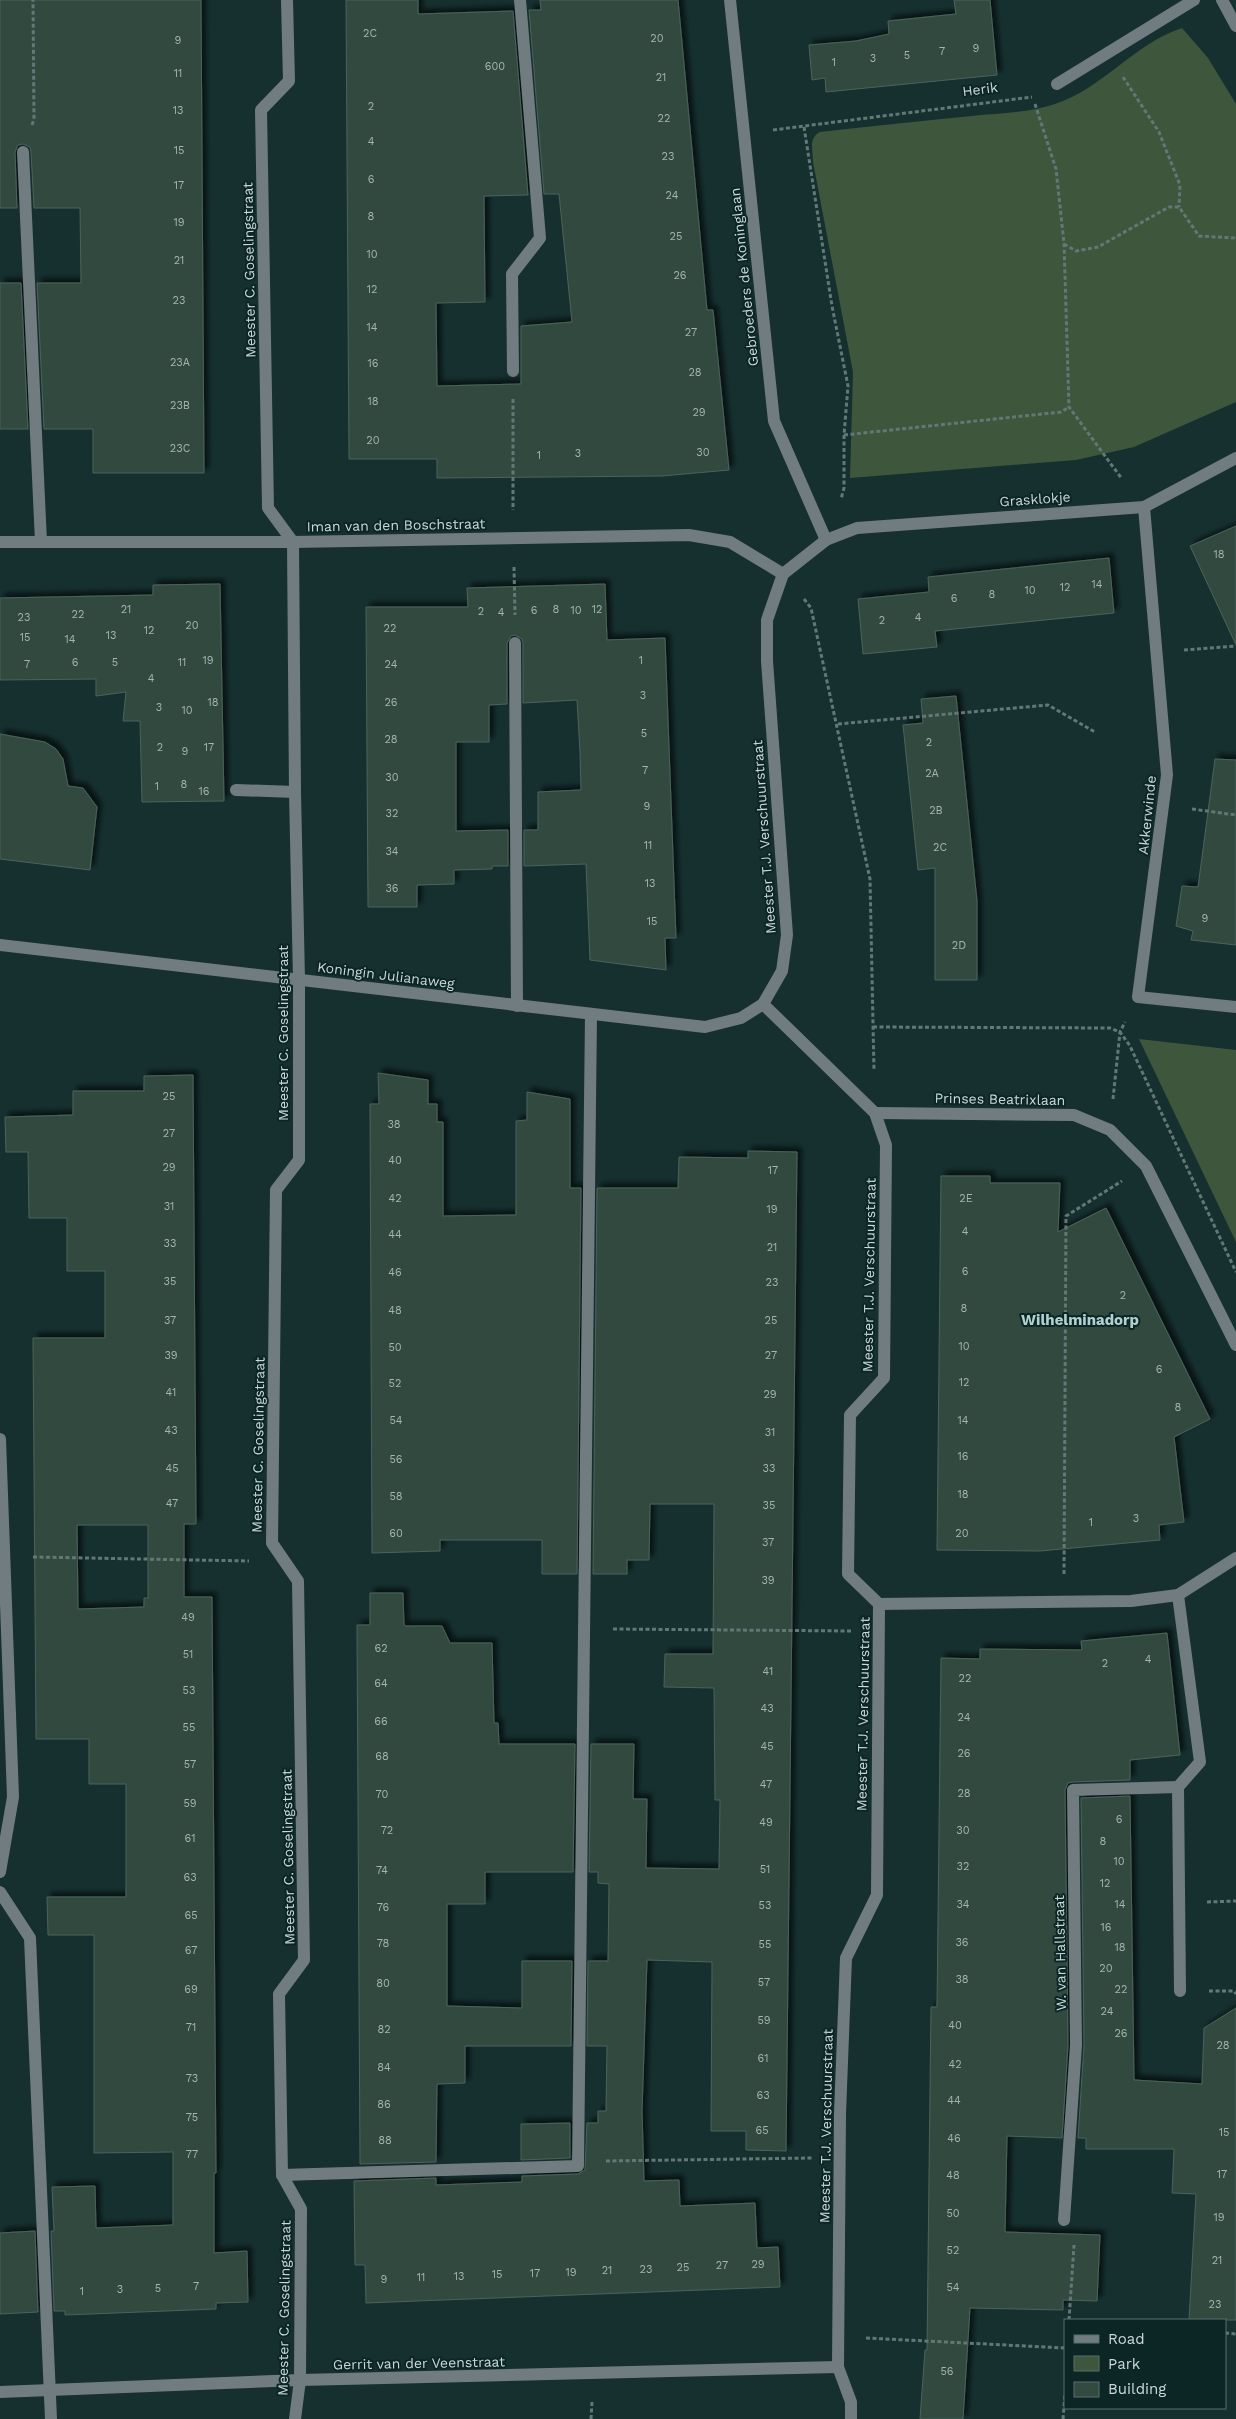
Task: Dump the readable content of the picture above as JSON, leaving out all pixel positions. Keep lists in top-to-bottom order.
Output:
{
  "streets": {
    "street": [
      "Meester C. Goselingstraat",
      "Gebroeders de Koninglaan",
      "Grasklokje",
      "Iman van den Boschstraat",
      "Akkerwinde",
      "Meester T.J. Verschuurstraat",
      "Koningin Julianaweg",
      "Prinses Beatrixlaan",
      "W. van Hallstraat",
      "Gerrit van der Veenstraat"
    ],
    "path": ["Herik"]
  },
  "crossings": [
    ["Herik", "Gebroeders de Koninglaan"],
    ["Meester C. Goselingstraat", "Iman van den Boschstraat"],
    ["Meester C. Goselingstraat", "Koningin Julianaweg"],
    ["Meester C. Goselingstraat", "Gerrit van der Veenstraat"],
    ["Gebroeders de Koninglaan", "Grasklokje"],
    ["Grasklokje", "Akkerwinde"],
    ["Iman van den Boschstraat", "Meester T.J. Verschuurstraat"],
    ["Meester T.J. Verschuurstraat", "Koningin Julianaweg"],
    ["Meester T.J. Verschuurstraat", "Prinses Beatrixlaan"],
    ["Meester T.J. Verschuurstraat", "Gerrit van der Veenstraat"]
  ],
  "districts": ["Wilhelminadorp"],
  "house_numbers": [
    "2C",
    "20",
    "9",
    "9",
    "7",
    "5",
    "3",
    "1",
    "600",
    "11",
    "21",
    "2",
    "13",
    "22",
    "4",
    "15",
    "23",
    "6",
    "17",
    "24",
    "8",
    "19",
    "25",
    "10",
    "21",
    "26",
    "12",
    "23",
    "14",
    "27",
    "23A",
    "16",
    "28",
    "18",
    "23B",
    "29",
    "20",
    "23C",
    "30",
    "3",
    "1",
    "18",
    "14",
    "12",
    "10",
    "8",
    "6",
    "21",
    "8",
    "12",
    "6",
    "10",
    "2",
    "4",
    "22",
    "23",
    "4",
    "2",
    "20",
    "22",
    "12",
    "13",
    "15",
    "14",
    "19",
    "1",
    "6",
    "5",
    "11",
    "7",
    "24",
    "4",
    "3",
    "18",
    "26",
    "3",
    "10",
    "5",
    "28",
    "2",
    "2",
    "17",
    "9",
    "7",
    "2A",
    "30",
    "8",
    "1",
    "16",
    "9",
    "2B",
    "32",
    "11",
    "2C",
    "34",
    "13",
    "36",
    "9",
    "15",
    "2D",
    "25",
    "38",
    "27",
    "40",
    "29",
    "17",
    "42",
    "2E",
    "31",
    "19",
    "4",
    "44",
    "33",
    "21",
    "6",
    "46",
    "35",
    "23",
    "2",
    "8",
    "48",
    "37",
    "25",
    "10",
    "50",
    "39",
    "27",
    "6",
    "12",
    "52",
    "41",
    "29",
    "8",
    "54",
    "14",
    "43",
    "31",
    "16",
    "56",
    "45",
    "33",
    "18",
    "58",
    "47",
    "35",
    "3",
    "1",
    "60",
    "20",
    "37",
    "39",
    "49",
    "62",
    "51",
    "4",
    "2",
    "41",
    "22",
    "64",
    "53",
    "43",
    "24",
    "66",
    "55",
    "45",
    "26",
    "68",
    "57",
    "47",
    "28",
    "70",
    "59",
    "6",
    "49",
    "72",
    "30",
    "61",
    "8",
    "10",
    "32",
    "51",
    "74",
    "63",
    "12",
    "34",
    "14",
    "53",
    "76",
    "65",
    "16",
    "36",
    "78",
    "55",
    "18",
    "67",
    "20",
    "38",
    "57",
    "80",
    "69",
    "22",
    "24",
    "59",
    "40",
    "71",
    "82",
    "26",
    "28",
    "61",
    "42",
    "84",
    "73",
    "63",
    "44",
    "86",
    "75",
    "65",
    "15",
    "46",
    "88",
    "77",
    "17",
    "48",
    "50",
    "19",
    "52",
    "21",
    "29",
    "27",
    "25",
    "23",
    "21",
    "19",
    "17",
    "15",
    "13",
    "11",
    "9",
    "7",
    "54",
    "5",
    "3",
    "1",
    "23",
    "56"
  ],
  "legend": ["Road", "Park", "Building"]
}
